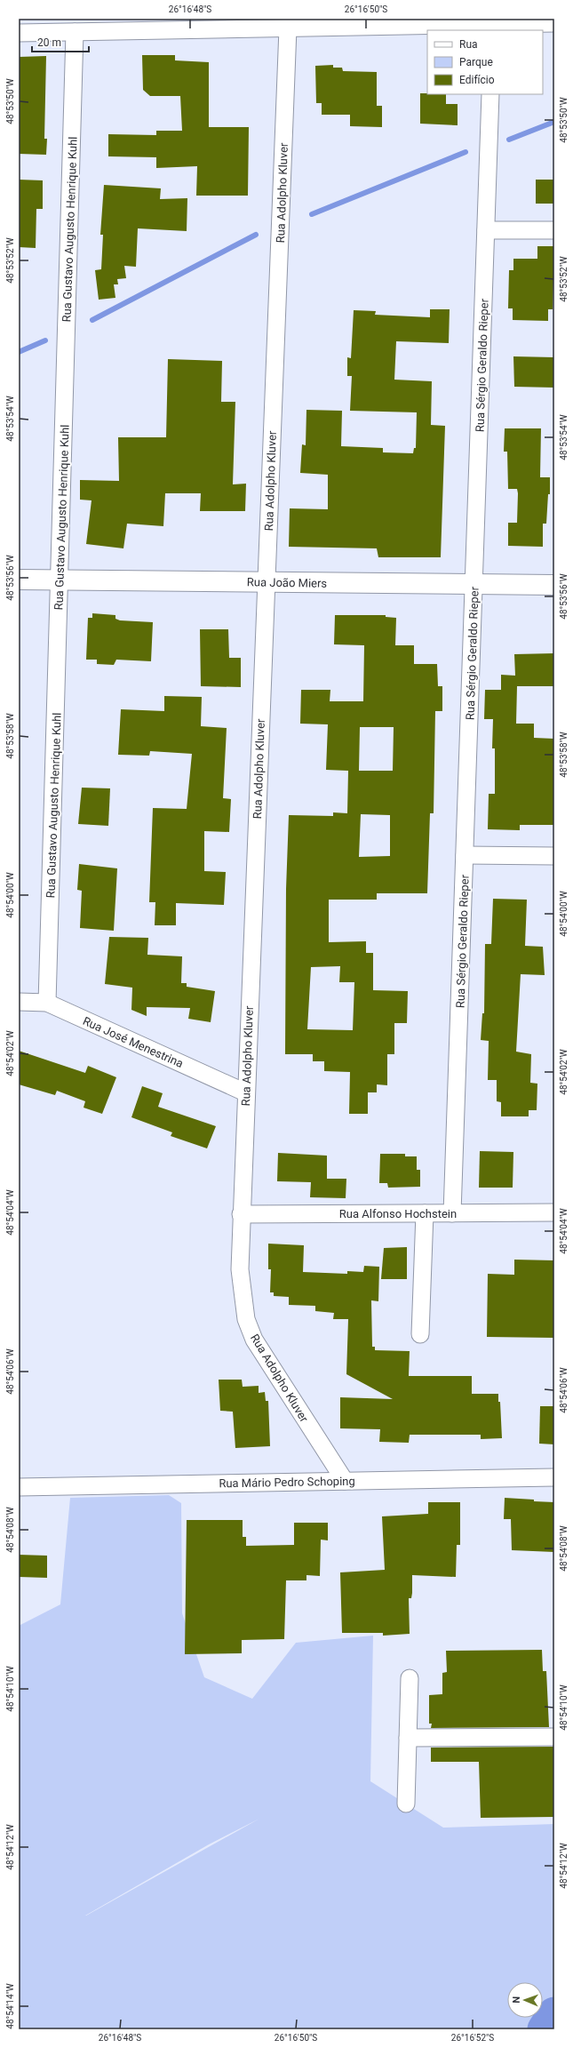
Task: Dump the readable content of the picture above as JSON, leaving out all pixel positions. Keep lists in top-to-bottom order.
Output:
{
  "streets": {
    "street": [
      "Rua Adolpho Kluver",
      "Rua Gustavo Augusto Henrique Kuhl",
      "Rua Sérgio Geraldo Rieper",
      "Rua João Miers",
      "Rua José Menestrina",
      "Rua Alfonso Hochstein",
      "Rua Mário Pedro Schoping"
    ]
  },
  "crossings": [
    ["Rua Adolpho Kluver", "Rua João Miers"],
    ["Rua Adolpho Kluver", "Rua José Menestrina"],
    ["Rua Adolpho Kluver", "Rua Alfonso Hochstein"],
    ["Rua Adolpho Kluver", "Rua Mário Pedro Schoping"],
    ["Rua Gustavo Augusto Henrique Kuhl", "Rua João Miers"],
    ["Rua Gustavo Augusto Henrique Kuhl", "Rua José Menestrina"],
    ["Rua Sérgio Geraldo Rieper", "Rua João Miers"],
    ["Rua Sérgio Geraldo Rieper", "Rua Alfonso Hochstein"]
  ],
  "legend": ["Rua", "Parque", "Edifício"],
  "scale_bar": "20 m",
  "north": "left",
  "coordinates": [
    "26°16'48\"S",
    "26°16'50\"S",
    "48°53'50\"W",
    "48°53'52\"W",
    "48°53'54\"W",
    "48°53'56\"W",
    "48°53'58\"W",
    "48°54'00\"W",
    "48°54'02\"W",
    "48°54'04\"W",
    "48°54'06\"W",
    "48°54'08\"W",
    "48°54'10\"W",
    "48°54'12\"W",
    "48°54'14\"W",
    "26°16'52\"S"
  ]
}
